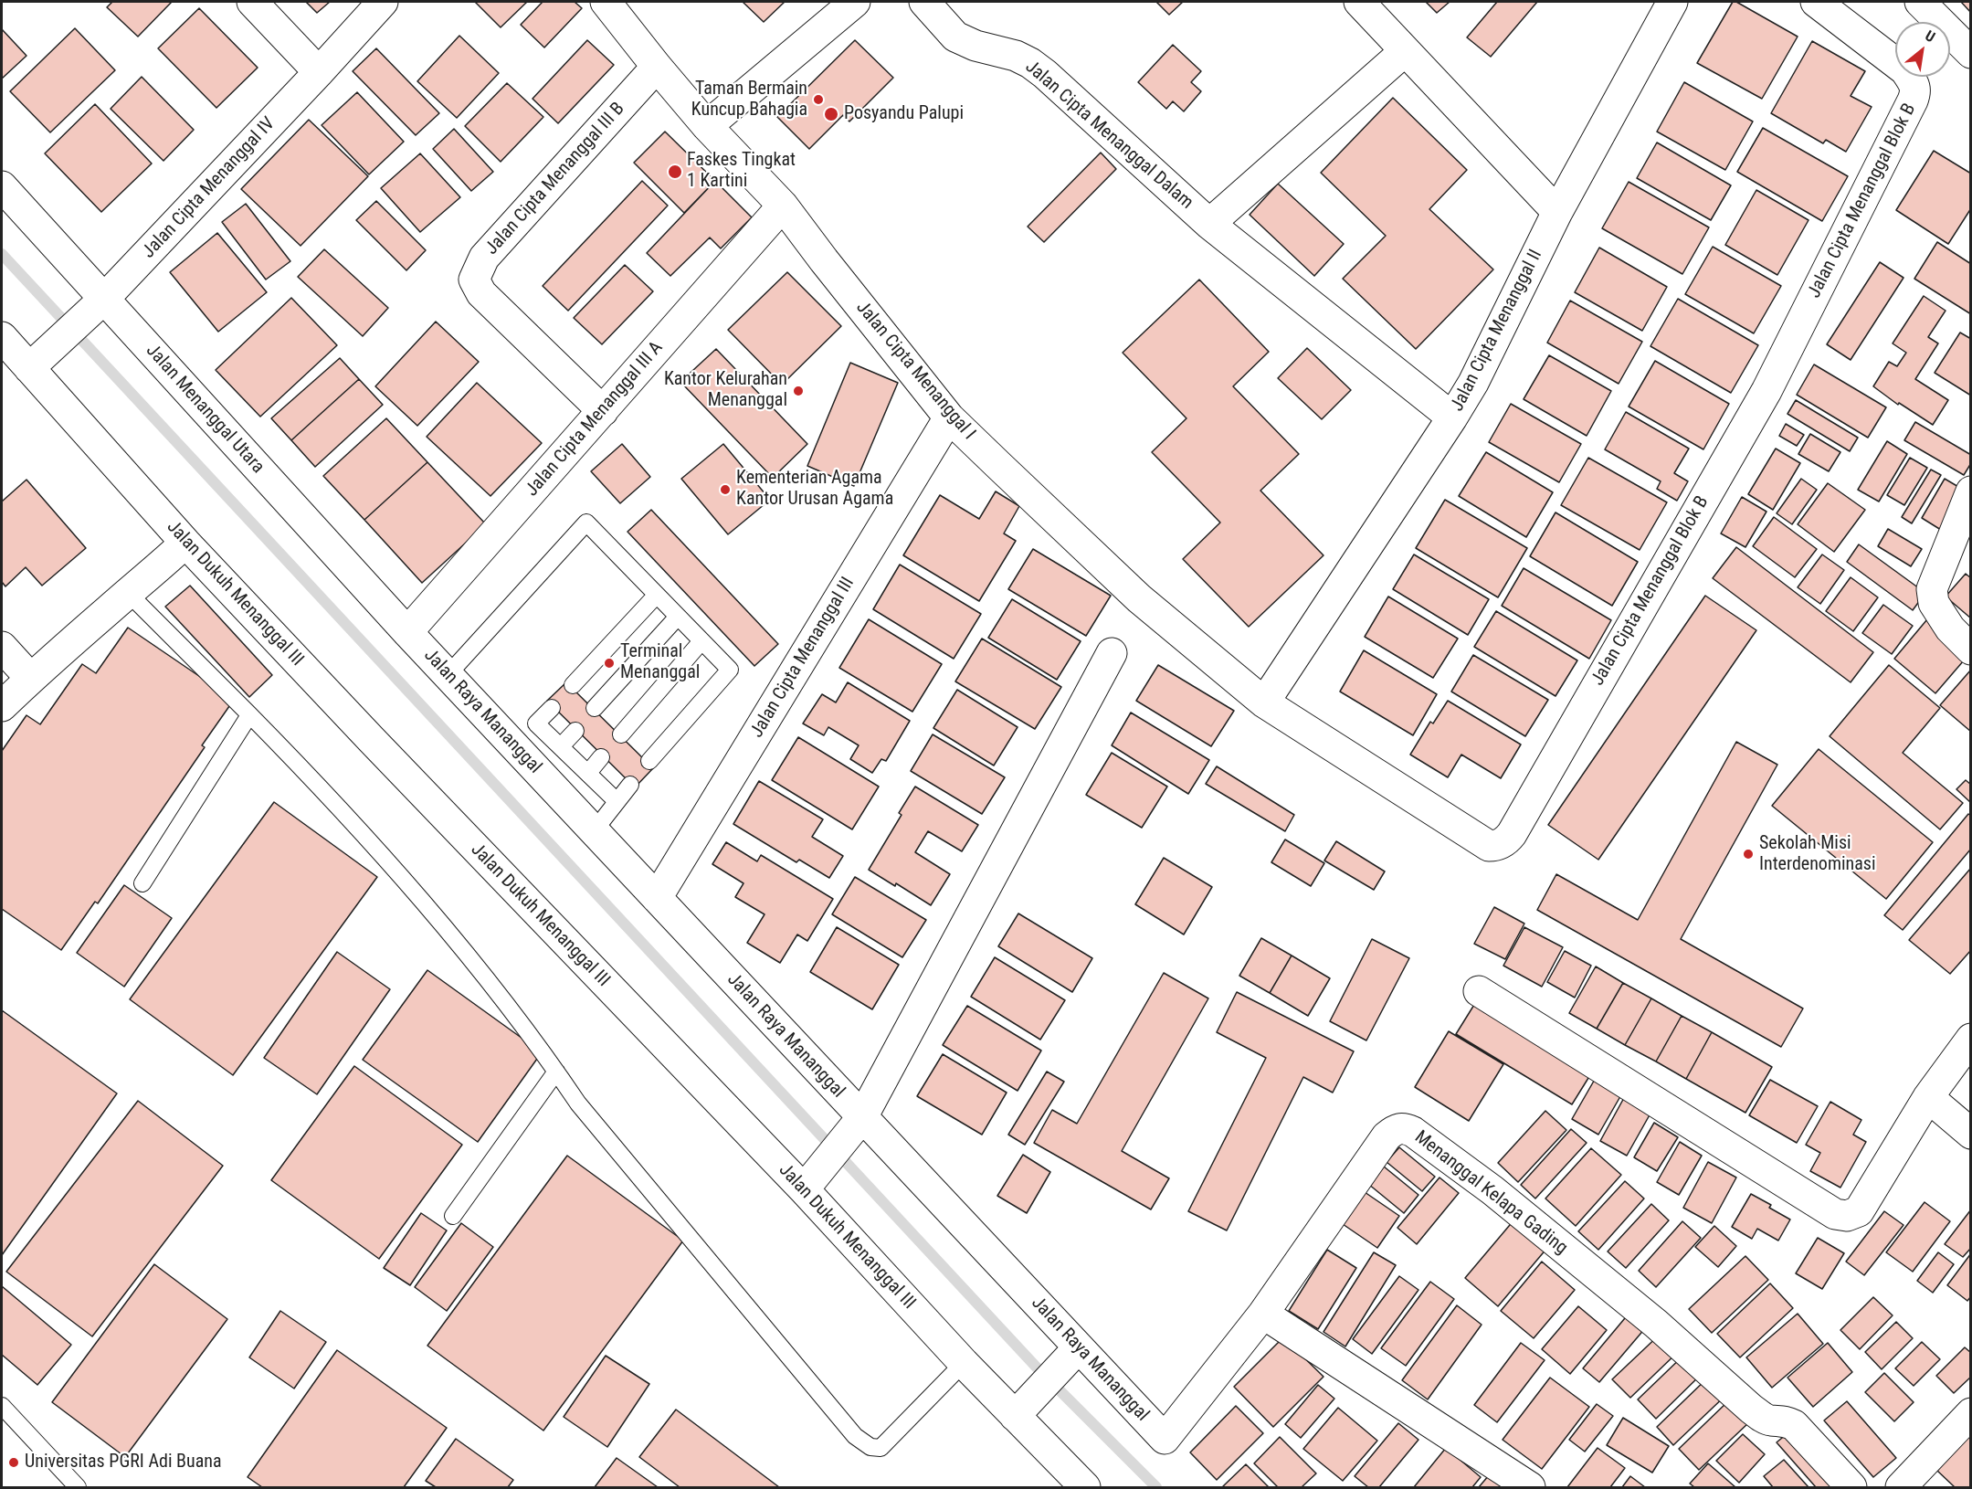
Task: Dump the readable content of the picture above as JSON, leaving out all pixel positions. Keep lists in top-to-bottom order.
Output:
{
  "streets": {
    "street": [
      "Jalan Cipta Menanggal Dalam",
      "Jalan Cipta Menanggal III B",
      "Jalan Cipta Menanggal IV",
      "Jalan Cipta Menanggal Blok B",
      "Jalan Cipta Menanggal II",
      "Jalan Cipta Menanggal I",
      "Jalan Menanggal Utara",
      "Jalan Cipta Menanggal III A",
      "Jalan Dukuh Menanggal III",
      "Jalan Cipta Menanggal III",
      "Jalan Raya Mananggal",
      "Menanggal Kelapa Gading"
    ]
  },
  "crossings": [
    ["Jalan Cipta Menanggal Dalam", "Jalan Cipta Menanggal II"],
    ["Jalan Cipta Menanggal III B", "Jalan Cipta Menanggal I"],
    ["Jalan Cipta Menanggal III B", "Jalan Cipta Menanggal III A"],
    ["Jalan Cipta Menanggal IV", "Jalan Menanggal Utara"],
    ["Jalan Cipta Menanggal IV", "Jalan Dukuh Menanggal III"],
    ["Jalan Cipta Menanggal Blok B", "Jalan Cipta Menanggal II"],
    ["Jalan Cipta Menanggal Blok B", "Jalan Cipta Menanggal I"],
    ["Jalan Cipta Menanggal II", "Jalan Cipta Menanggal I"],
    ["Jalan Cipta Menanggal I", "Jalan Cipta Menanggal III A"],
    ["Jalan Cipta Menanggal I", "Jalan Cipta Menanggal III"],
    ["Jalan Menanggal Utara", "Jalan Cipta Menanggal III A"],
    ["Jalan Menanggal Utara", "Jalan Raya Mananggal"],
    ["Jalan Cipta Menanggal III A", "Jalan Raya Mananggal"],
    ["Jalan Cipta Menanggal III", "Jalan Raya Mananggal"],
    ["Jalan Raya Mananggal", "Menanggal Kelapa Gading"]
  ],
  "places": [
    "Taman Bermain Kuncup Bahagia",
    "Posyandu Palupi",
    "Faskes Tingkat 1 Kartini",
    "Kantor Kelurahan Menanggal",
    "Kementerian Agama Kantor Urusan Agama",
    "Terminal Menanggal",
    "Sekolah Misi Interdenominasi",
    "Universitas PGRI Adi Buana"
  ],
  "north": "top right"
}
